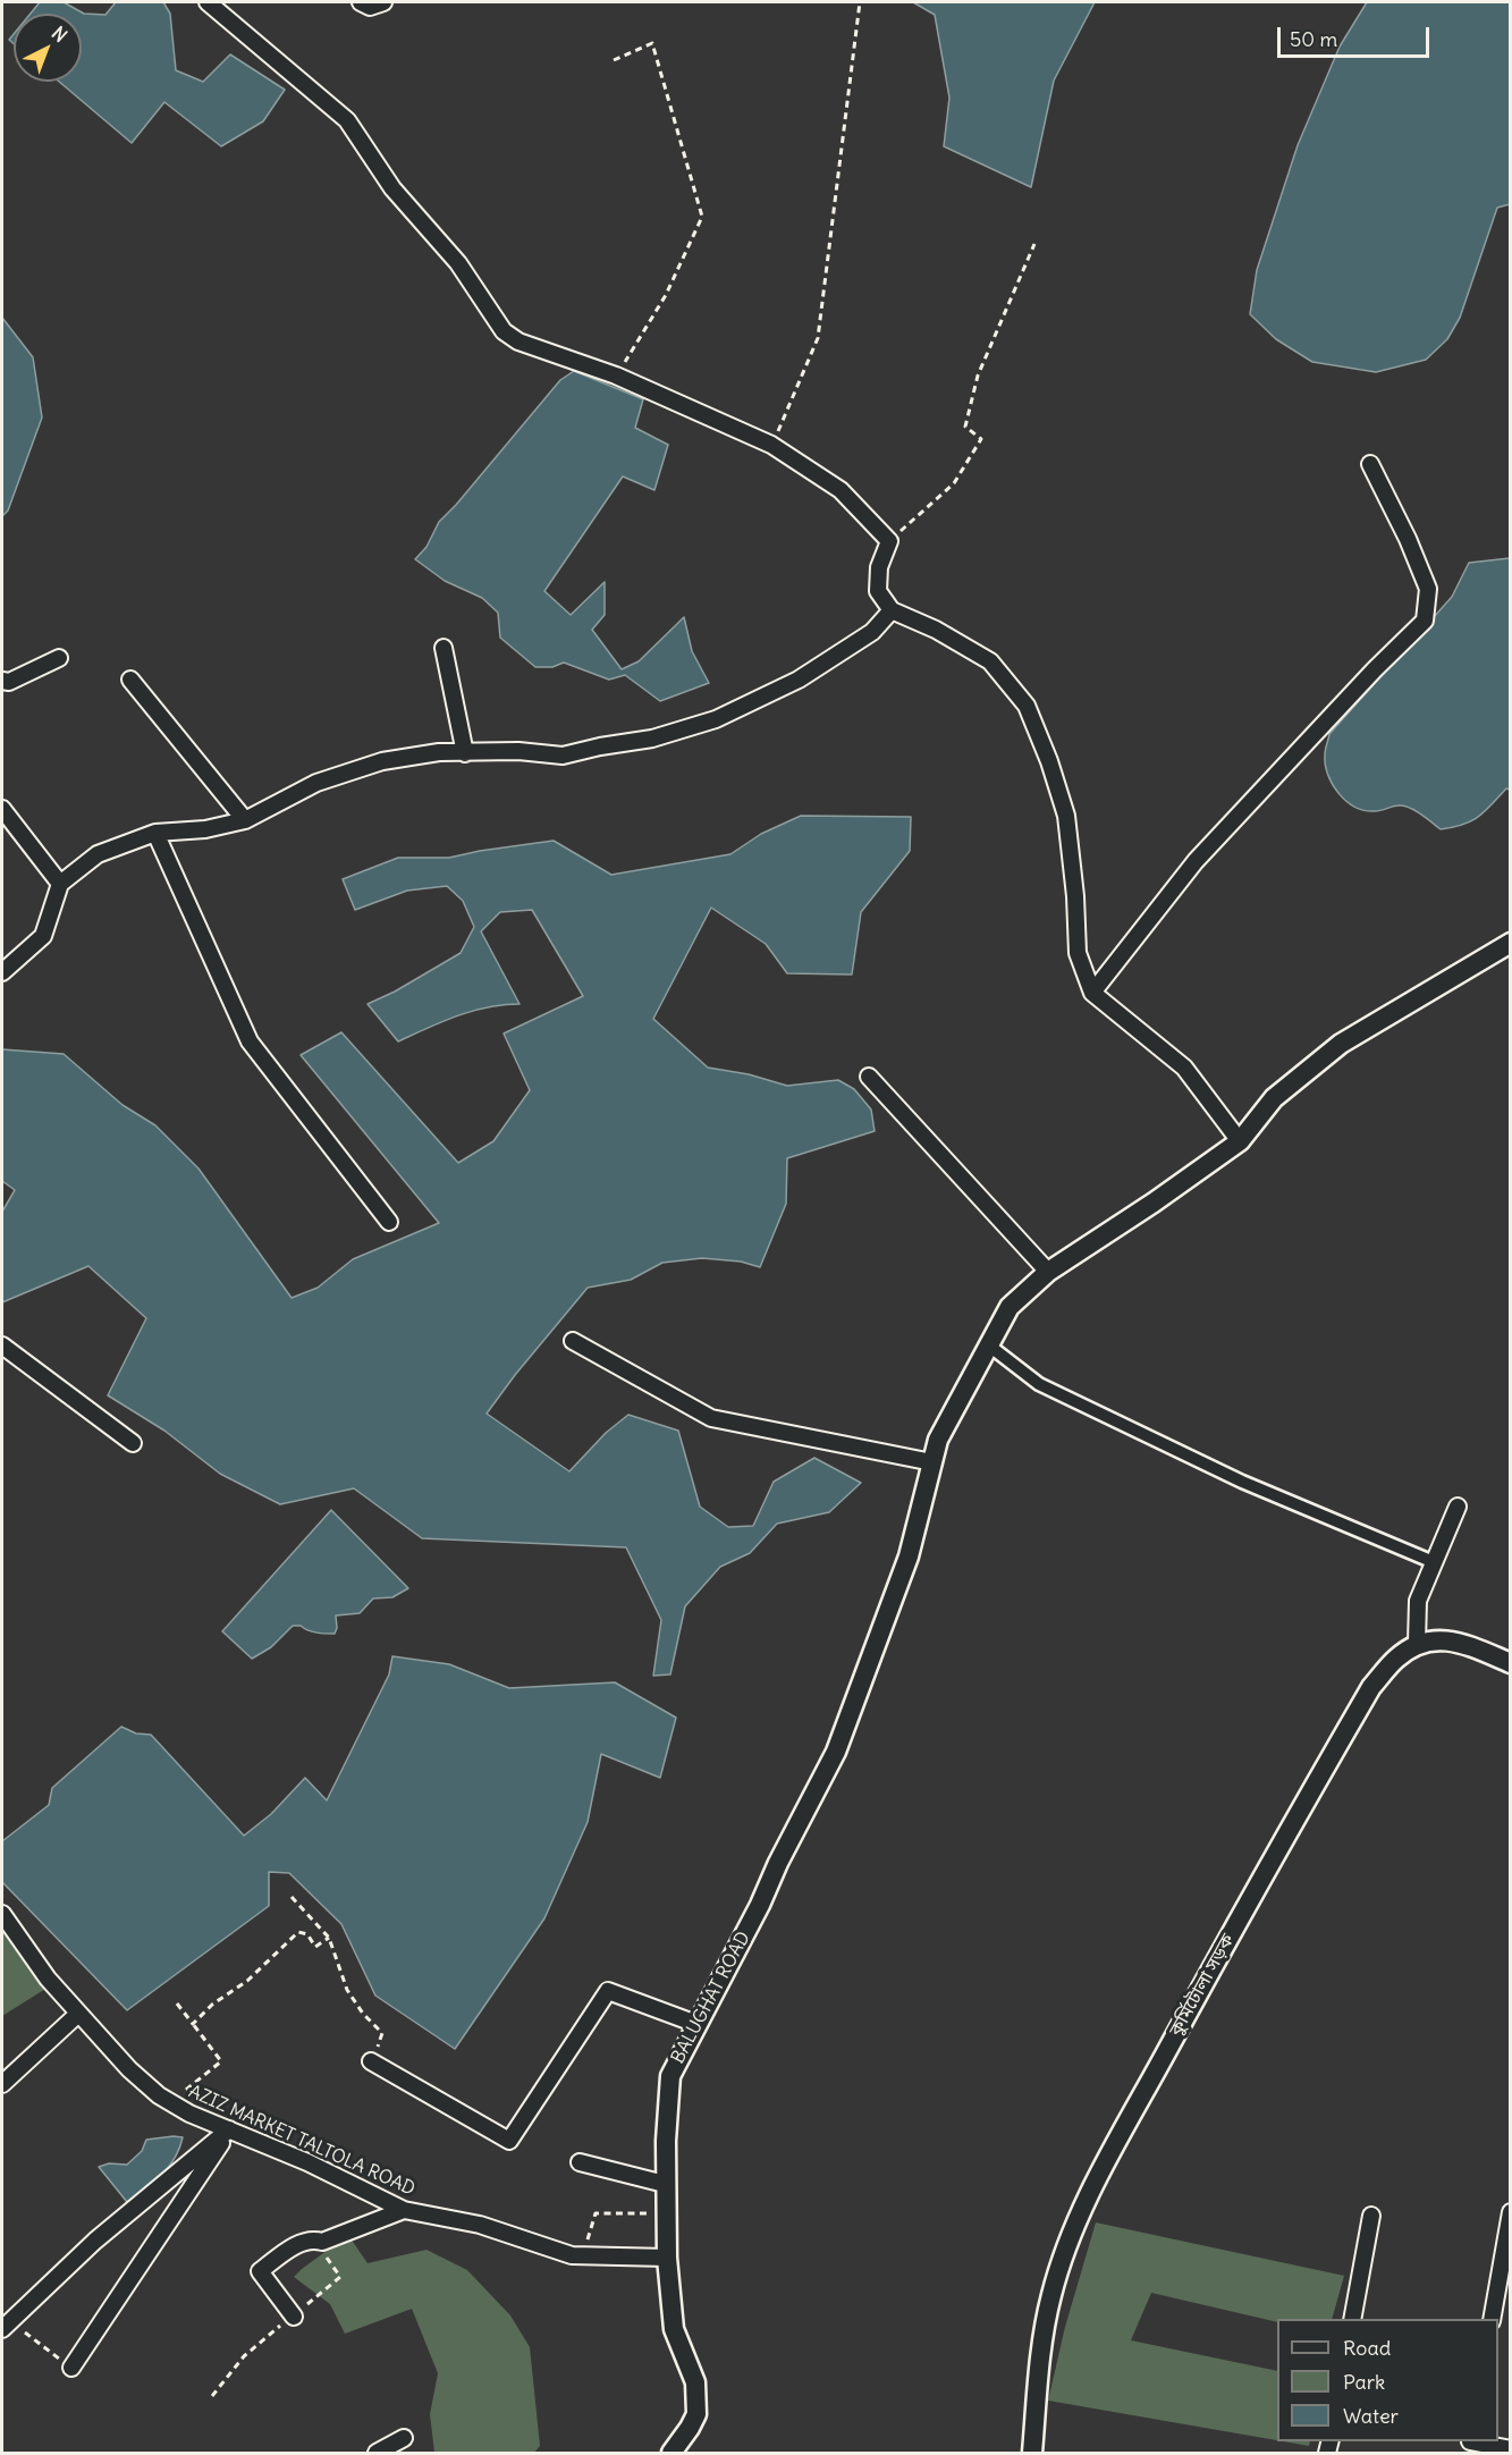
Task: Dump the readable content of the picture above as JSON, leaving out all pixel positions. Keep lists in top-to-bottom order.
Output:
{
  "streets": {
    "street": ["কুর্মিটোলা সড়ক", "BALUGHAT ROAD", "AZIZ MARKET TALTOLA ROAD"]
  },
  "crossings": [
    ["BALUGHAT ROAD", "AZIZ MARKET TALTOLA ROAD"]
  ],
  "legend": ["Road", "Park", "Water"],
  "scale_bar": "50 m",
  "north": "top right"
}
